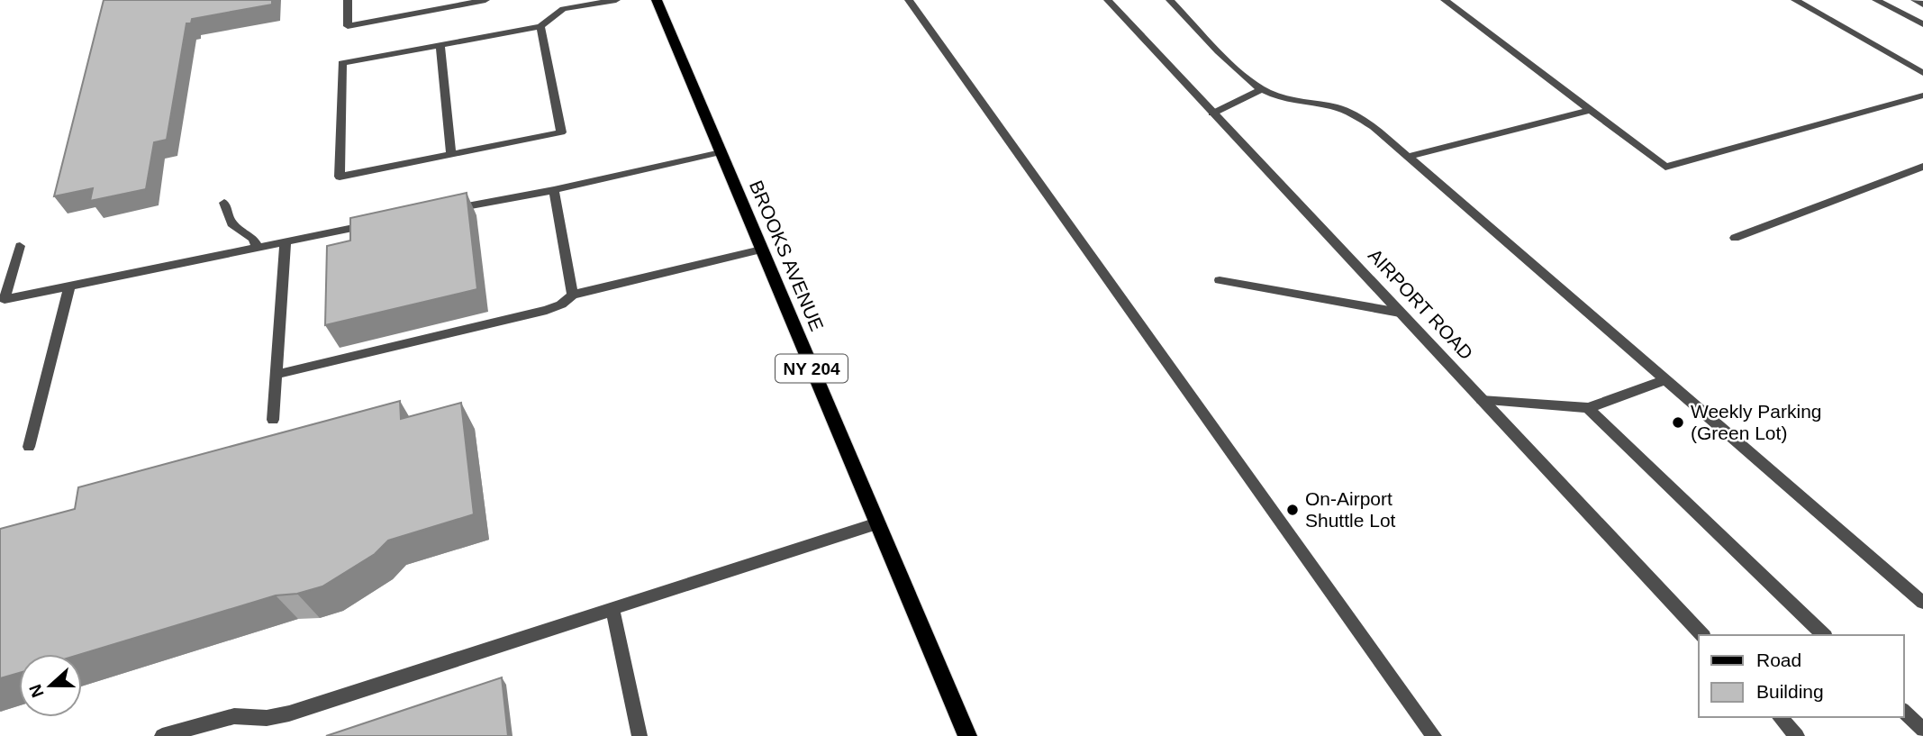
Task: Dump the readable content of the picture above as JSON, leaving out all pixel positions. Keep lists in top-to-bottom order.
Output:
{
  "streets": {
    "main road": ["BROOKS AVENUE", "NY 204"],
    "street": ["AIRPORT ROAD"]
  },
  "places": ["Weekly Parking (Green Lot)", "On-Airport Shuttle Lot"],
  "legend": ["Road", "Building"],
  "north": "left"
}
